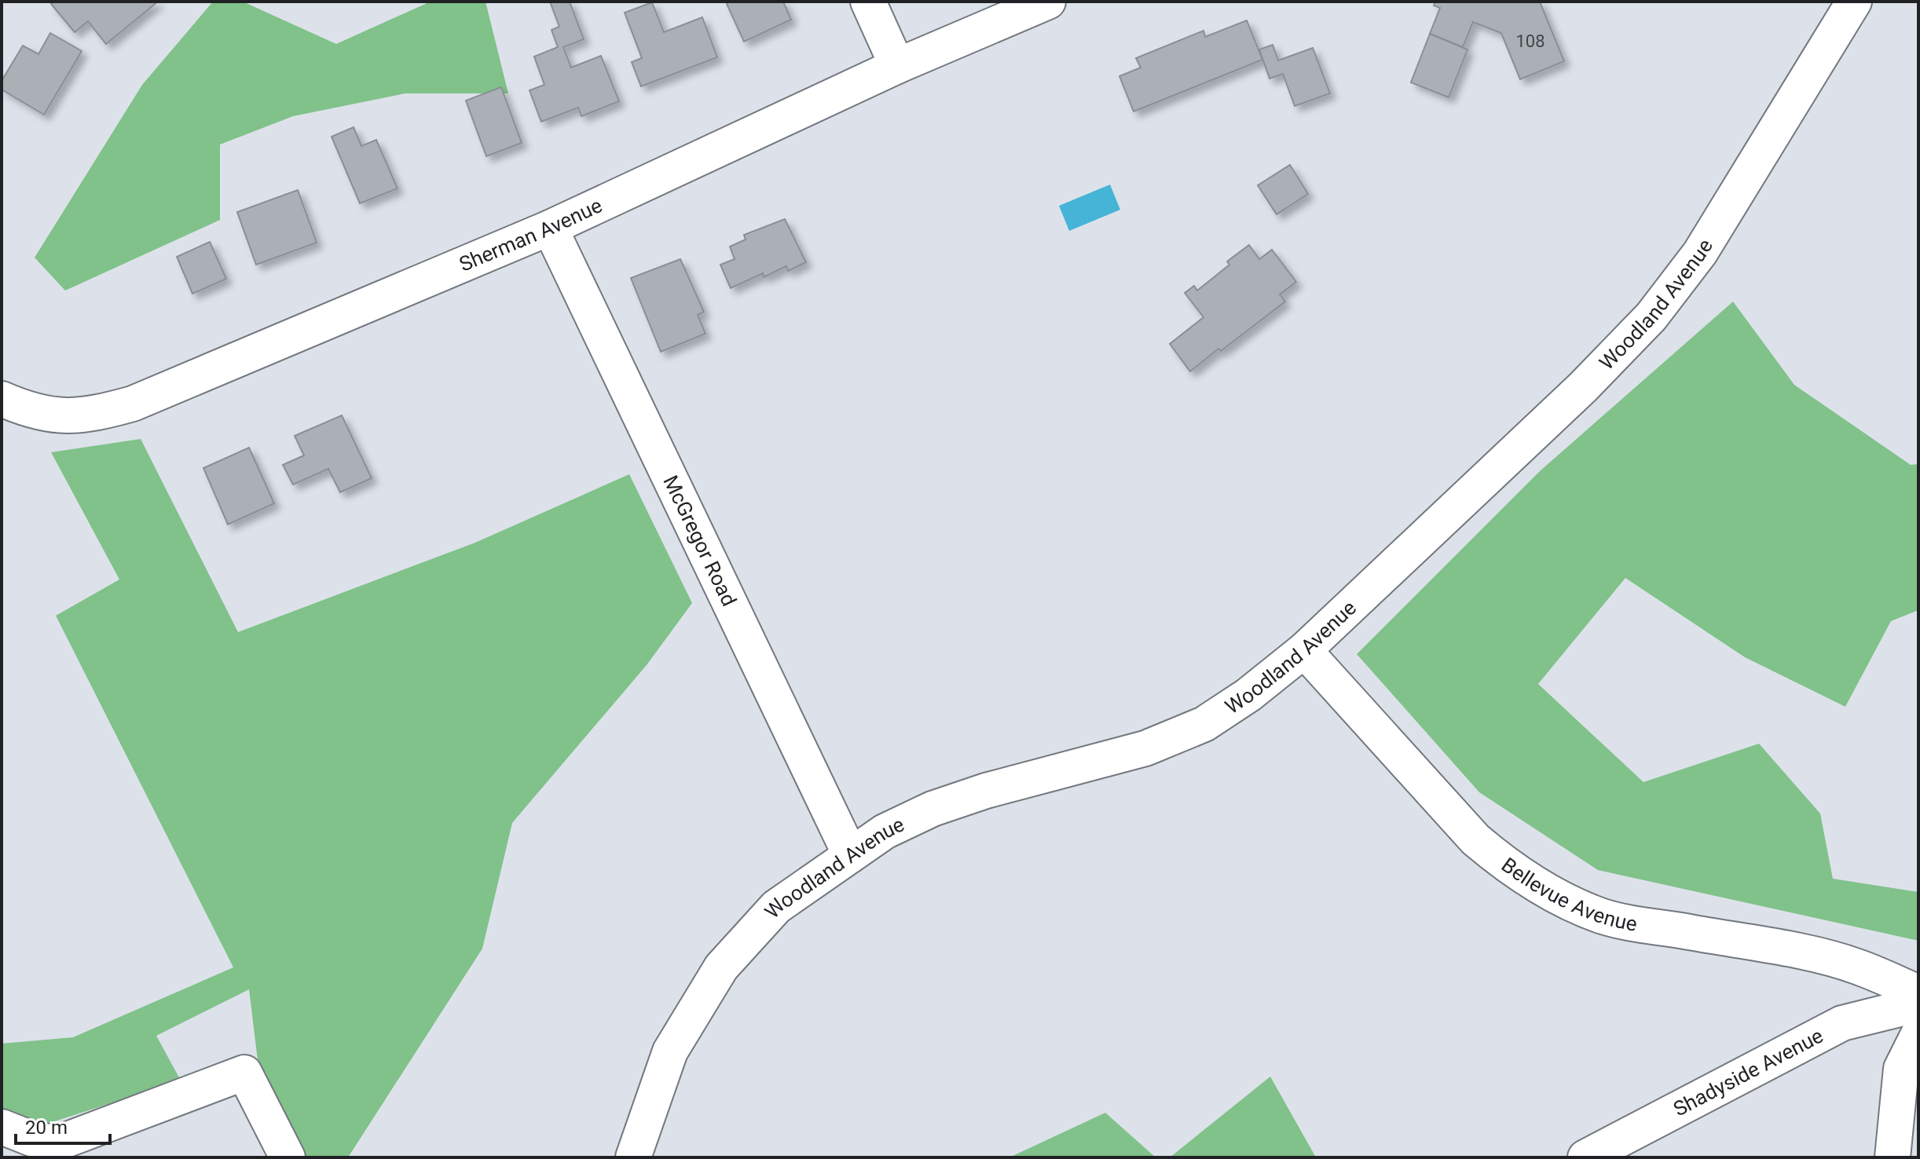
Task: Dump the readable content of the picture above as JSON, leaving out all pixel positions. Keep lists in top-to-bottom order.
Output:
{
  "streets": {
    "street": [
      "Sherman Avenue",
      "Woodland Avenue",
      "McGregor Road",
      "Bellevue Avenue",
      "Shadyside Avenue"
    ]
  },
  "crossings": [
    ["Sherman Avenue", "McGregor Road"],
    ["Woodland Avenue", "McGregor Road"],
    ["Woodland Avenue", "Bellevue Avenue"]
  ],
  "house_numbers": ["108"],
  "scale_bar": "20 m"
}
